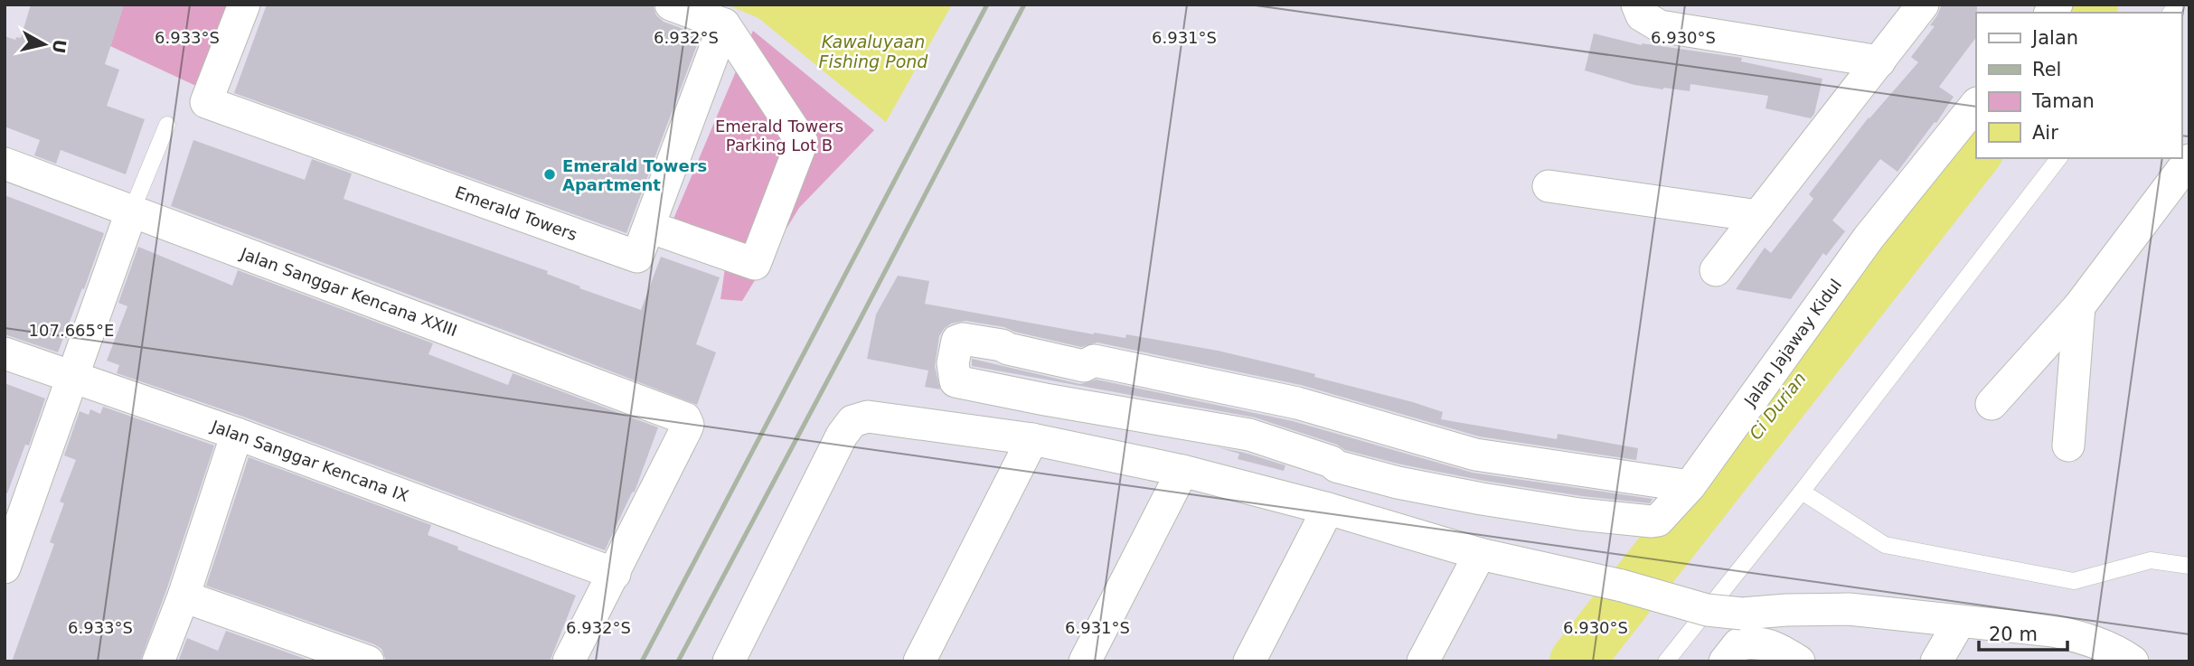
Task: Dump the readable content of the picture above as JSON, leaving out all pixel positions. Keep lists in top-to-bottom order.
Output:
{
  "streets": {
    "street": [
      "Emerald Towers",
      "Jalan Sanggar Kencana XXIII",
      "Jalan Jajaway Kidul",
      "Jalan Sanggar Kencana IX"
    ]
  },
  "crossings": [
    ["Jalan Sanggar Kencana XXIII", "Jalan Sanggar Kencana IX"]
  ],
  "water": ["Kawaluyaan Fishing Pond", "Ci Durian"],
  "parks": ["Emerald Towers Parking Lot B"],
  "places": ["Emerald Towers Apartment"],
  "legend": [
    "Jalan",
    "Rel",
    "Taman",
    "Air"
  ],
  "scale_bar": "20 m",
  "north": "right",
  "coordinates": [
    "6.933°S",
    "6.932°S",
    "6.931°S",
    "6.930°S",
    "107.665°E"
  ]
}
